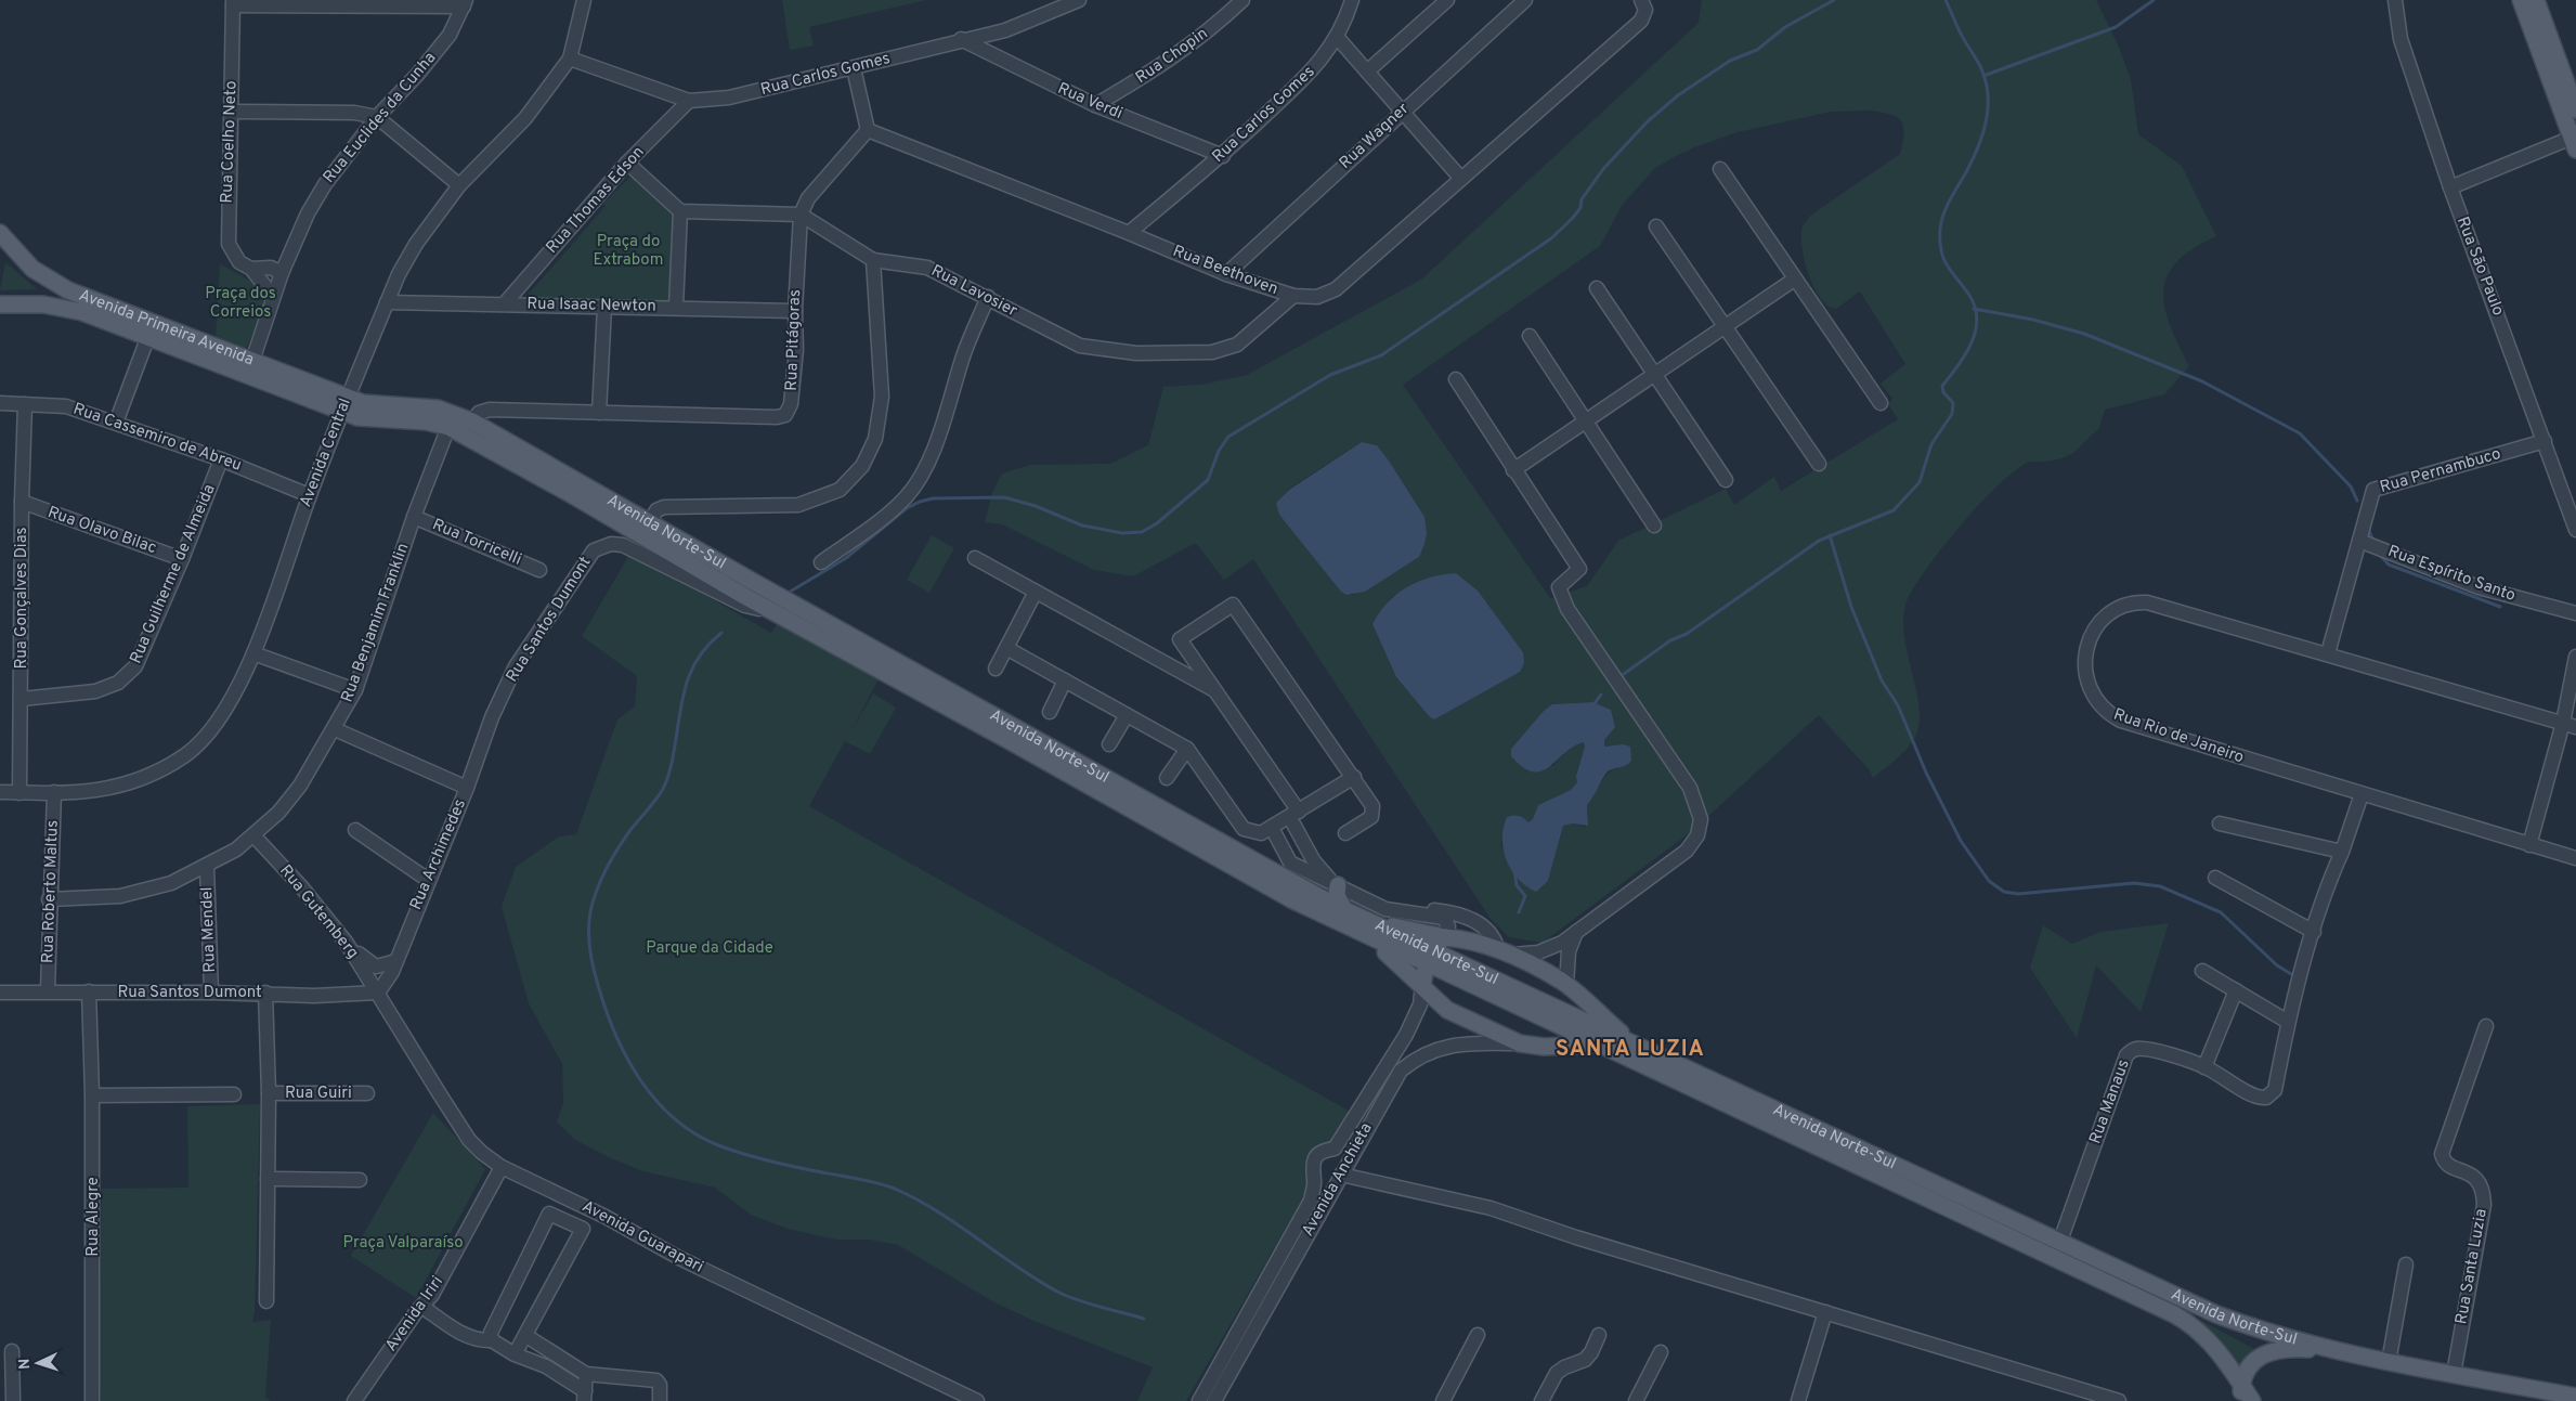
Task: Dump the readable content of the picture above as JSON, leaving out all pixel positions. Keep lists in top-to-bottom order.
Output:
{
  "streets": {
    "main road": ["Avenida Primeira Avenida", "Avenida Norte-Sul"],
    "street": [
      "Rua Chopin",
      "Rua Carlos Gomes",
      "Rua Verdi",
      "Rua Euclides da Cunha",
      "Rua Wagner",
      "Rua Coelho Neto",
      "Rua Thomas Edson",
      "Rua São Paulo",
      "Rua Beethoven",
      "Rua Lavosier",
      "Rua Isaac Newton",
      "Rua Pitágoras",
      "Rua Cassemiro de Abreu",
      "Avenida Central",
      "Rua Pernambuco",
      "Rua Olavo Bilac",
      "Rua Torricelli",
      "Rua Guilherme de Almeida",
      "Rua Espírito Santo",
      "Rua Gonçalves Dias",
      "Rua Santos Dumont",
      "Rua Benjamim Franklin",
      "Rua Rio de Janeiro",
      "Rua Archimedes",
      "Rua Roberto Maltus",
      "Rua Gutemberg",
      "Rua Mendel",
      "Rua Guiri",
      "Rua Manaus",
      "Avenida Anchieta",
      "Rua Alegre",
      "Avenida Guarapari",
      "Rua Santa Luzia",
      "Avenida Iriri"
    ]
  },
  "crossings": [
    ["Rua Chopin", "Rua Verdi"],
    ["Rua Carlos Gomes", "Rua Verdi"],
    ["Rua Carlos Gomes", "Rua Thomas Edson"],
    ["Rua Carlos Gomes", "Rua Beethoven"],
    ["Rua Carlos Gomes", "Avenida Central"],
    ["Rua Euclides da Cunha", "Rua Coelho Neto"],
    ["Rua Euclides da Cunha", "Avenida Primeira Avenida"],
    ["Rua Wagner", "Rua Beethoven"],
    ["Rua Thomas Edson", "Rua Isaac Newton"],
    ["Rua São Paulo", "Rua Pernambuco"],
    ["Rua Beethoven", "Rua Lavosier"],
    ["Rua Beethoven", "Rua Pitágoras"],
    ["Rua Lavosier", "Rua Pitágoras"],
    ["Rua Isaac Newton", "Rua Pitágoras"],
    ["Rua Isaac Newton", "Avenida Central"],
    ["Avenida Primeira Avenida", "Avenida Central"],
    ["Avenida Primeira Avenida", "Avenida Norte-Sul"],
    ["Rua Pitágoras", "Avenida Norte-Sul"],
    ["Rua Cassemiro de Abreu", "Avenida Central"],
    ["Rua Cassemiro de Abreu", "Rua Guilherme de Almeida"],
    ["Rua Cassemiro de Abreu", "Rua Gonçalves Dias"],
    ["Avenida Central", "Avenida Norte-Sul"],
    ["Avenida Central", "Rua Gonçalves Dias"],
    ["Avenida Central", "Rua Roberto Maltus"],
    ["Rua Pernambuco", "Rua Espírito Santo"],
    ["Rua Pernambuco", "Rua Rio de Janeiro"],
    ["Rua Olavo Bilac", "Rua Guilherme de Almeida"],
    ["Rua Olavo Bilac", "Rua Gonçalves Dias"],
    ["Avenida Norte-Sul", "Rua Santos Dumont"],
    ["Avenida Norte-Sul", "Rua Benjamim Franklin"],
    ["Avenida Norte-Sul", "Rua Manaus"],
    ["Avenida Norte-Sul", "Rua Santa Luzia"],
    ["Rua Torricelli", "Rua Benjamim Franklin"],
    ["Rua Guilherme de Almeida", "Rua Gonçalves Dias"],
    ["Rua Santos Dumont", "Rua Archimedes"],
    ["Rua Santos Dumont", "Rua Roberto Maltus"],
    ["Rua Santos Dumont", "Rua Gutemberg"],
    ["Rua Santos Dumont", "Rua Mendel"],
    ["Rua Santos Dumont", "Rua Alegre"],
    ["Rua Santos Dumont", "Avenida Guarapari"],
    ["Rua Benjamim Franklin", "Rua Archimedes"],
    ["Rua Benjamim Franklin", "Rua Roberto Maltus"],
    ["Rua Benjamim Franklin", "Rua Gutemberg"],
    ["Rua Benjamim Franklin", "Rua Mendel"],
    ["Rua Archimedes", "Rua Gutemberg"],
    ["Rua Archimedes", "Avenida Guarapari"],
    ["Rua Gutemberg", "Avenida Guarapari"],
    ["Avenida Guarapari", "Avenida Iriri"]
  ],
  "districts": ["SANTA LUZIA"],
  "parks": [
    "Praça do Extrabom",
    "Praça dos Correios",
    "Parque da Cidade",
    "Praça Valparaíso"
  ],
  "north": "left"
}
